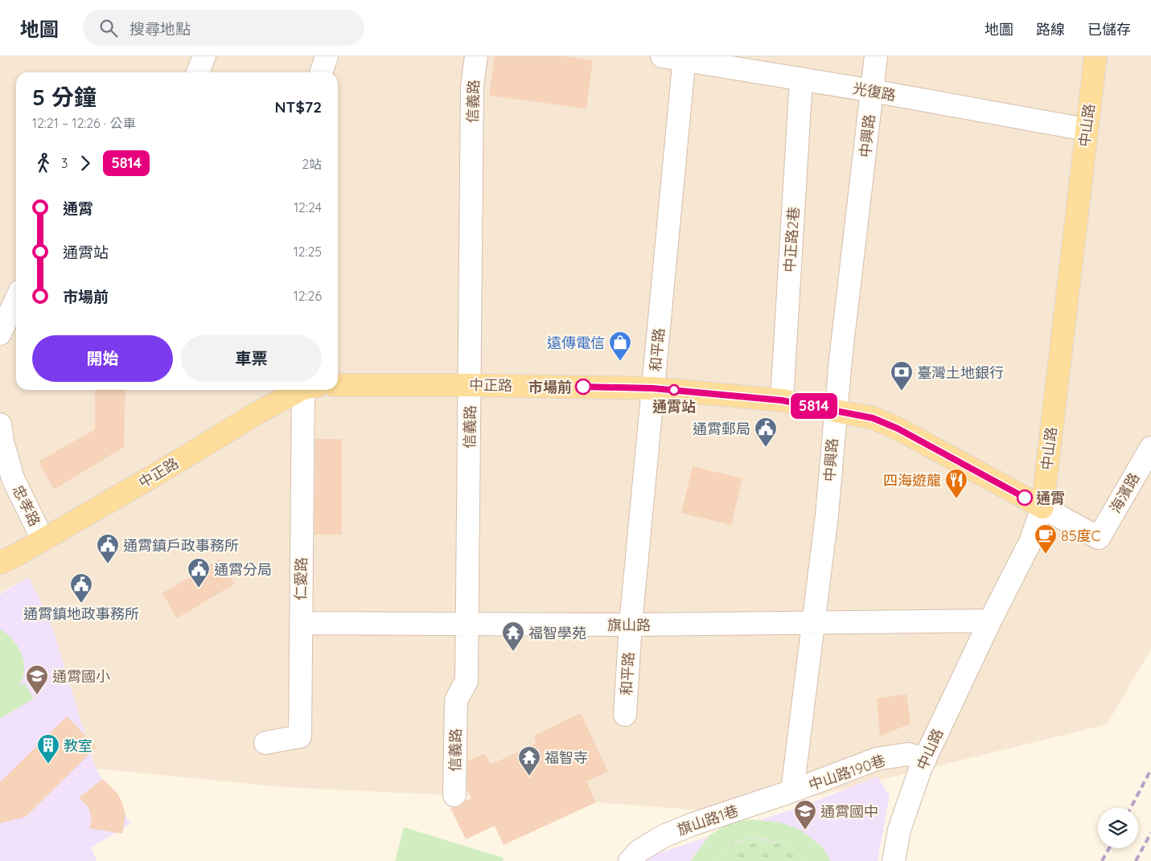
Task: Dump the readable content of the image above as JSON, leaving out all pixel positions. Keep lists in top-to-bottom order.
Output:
{
  "streets": {
    "main road": ["中山路", "中正路"],
    "street": [
      "光復路",
      "信義路",
      "中興路",
      "中正路2巷",
      "和平路",
      "海濱路",
      "忠孝路",
      "仁愛路",
      "旗山路",
      "中山路190巷",
      "旗山路1巷"
    ]
  },
  "crossings": [
    ["光復路", "中山路"],
    ["光復路", "中興路"],
    ["光復路", "中正路2巷"],
    ["光復路", "和平路"],
    ["信義路", "中正路"],
    ["信義路", "旗山路"],
    ["中山路", "中正路"],
    ["中山路", "旗山路"],
    ["中山路", "中山路190巷"],
    ["中興路", "中正路"],
    ["中興路", "旗山路"],
    ["中興路", "中山路190巷"],
    ["中興路", "旗山路1巷"],
    ["中正路2巷", "中正路"],
    ["和平路", "中正路"],
    ["和平路", "旗山路"],
    ["中正路", "海濱路"],
    ["中正路", "忠孝路"],
    ["仁愛路", "旗山路"],
    ["中山路190巷", "旗山路1巷"]
  ],
  "places": {
    "shop": ["遠傳電信"],
    "other": ["市場前", "通霄站", "通霄"],
    "bank": ["臺灣土地銀行"],
    "public building": [
      "通霄郵局",
      "通霄鎮戶政事務所",
      "通霄分局",
      "通霄鎮地政事務所"
    ],
    "restaurant": ["四海遊龍"],
    "cafe": ["85度C"],
    "temple": ["福智學苑", "福智寺"],
    "school or university": ["通霄國小", "通霄國中"],
    "building": ["教室"]
  },
  "lines": ["bus line 5814"],
  "page": {
    "header": "地圖",
    "search": "搜尋地點",
    "nav": ["地圖", "路線", "已儲存"],
    "on_map": "5814",
    "heading": ["5 分鐘", "12:21 – 12:26 · 公車", "NT$72"],
    "legs": ["3", "5814", "2站"],
    "list": [
      {
        "name": "通霄",
        "value": "12:24"
      },
      {
        "name": "通霄站",
        "value": "12:25"
      },
      {
        "name": "市場前",
        "value": "12:26"
      }
    ],
    "buttons": ["開始", "車票"]
  }
}
